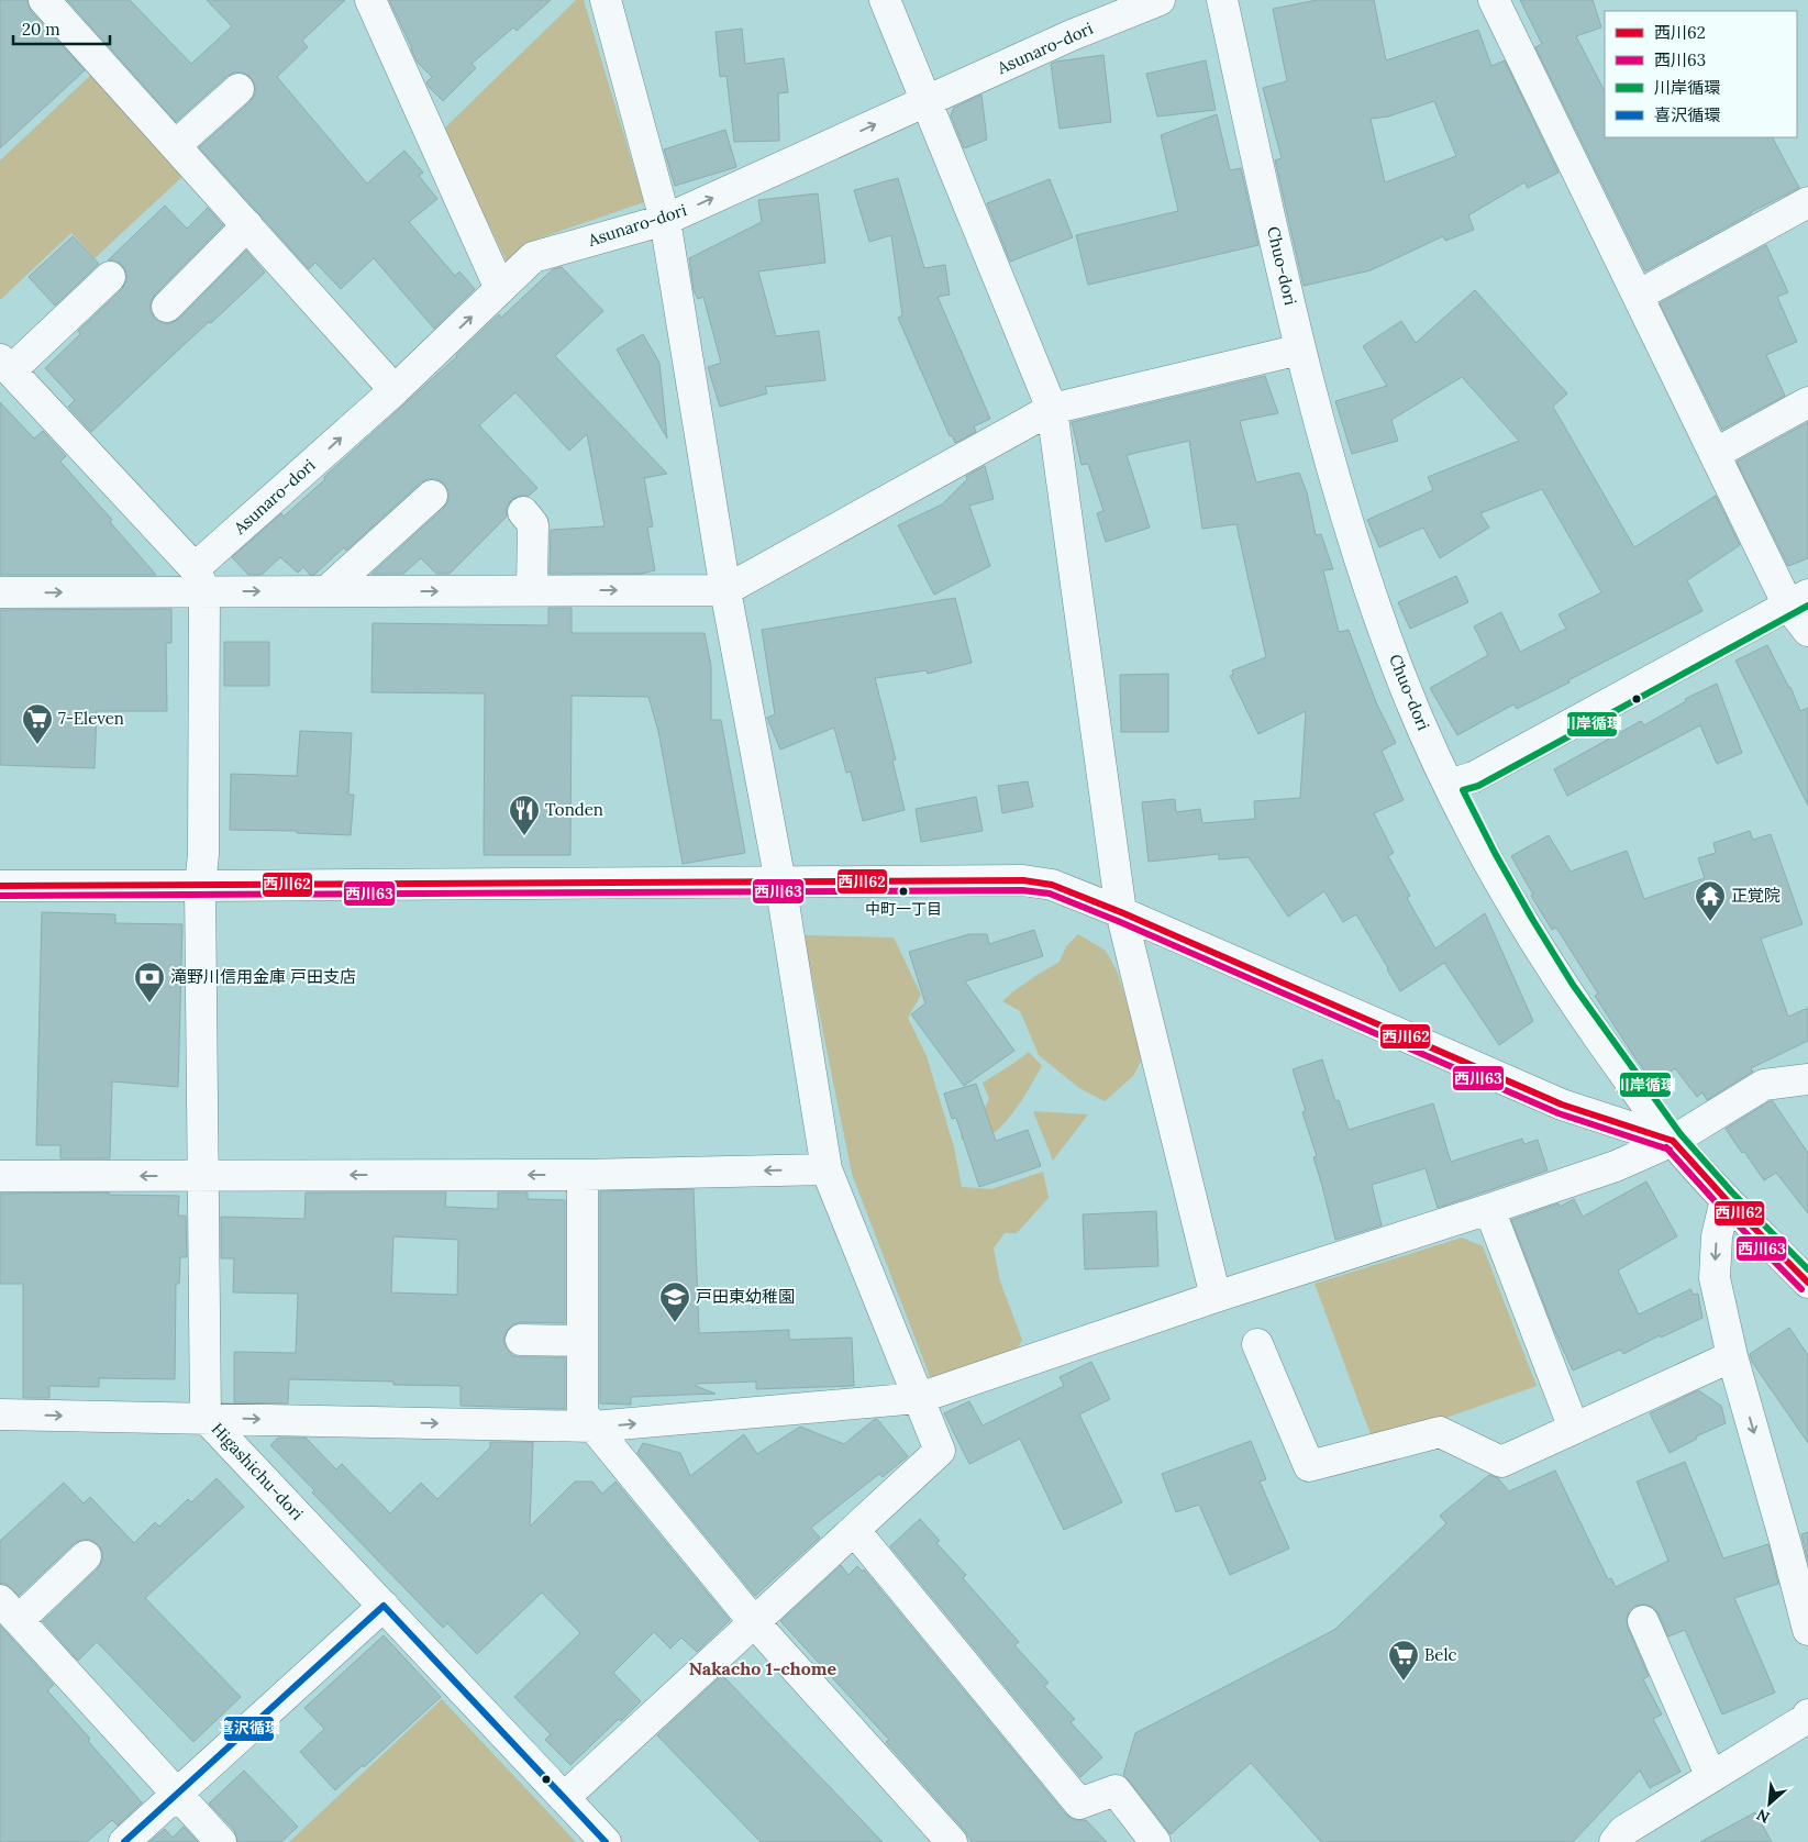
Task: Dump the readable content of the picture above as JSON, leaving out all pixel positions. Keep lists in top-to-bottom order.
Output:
{
  "streets": {
    "street": ["Asunaro-dori", "Chuo-dori", "Higashichu-dori"]
  },
  "crossings": [
    ["Asunaro-dori", "Higashichu-dori"]
  ],
  "districts": ["Nakacho 1-chome"],
  "places": {
    "supermarket": ["7-Eleven", "Belc"],
    "restaurant": ["Tonden"],
    "other": ["中町一丁目"],
    "temple": ["正覚院"],
    "bank": ["滝野川信用金庫 戸田支店"],
    "school or university": ["戸田東幼稚園"]
  },
  "lines": [
    "transit line 川岸循環",
    "transit line 西川62",
    "transit line 西川63",
    "transit line 喜沢循環"
  ],
  "legend": [
    "西川62",
    "西川63",
    "川岸循環",
    "喜沢循環"
  ],
  "scale_bar": "20 m",
  "north": "bottom left"
}
